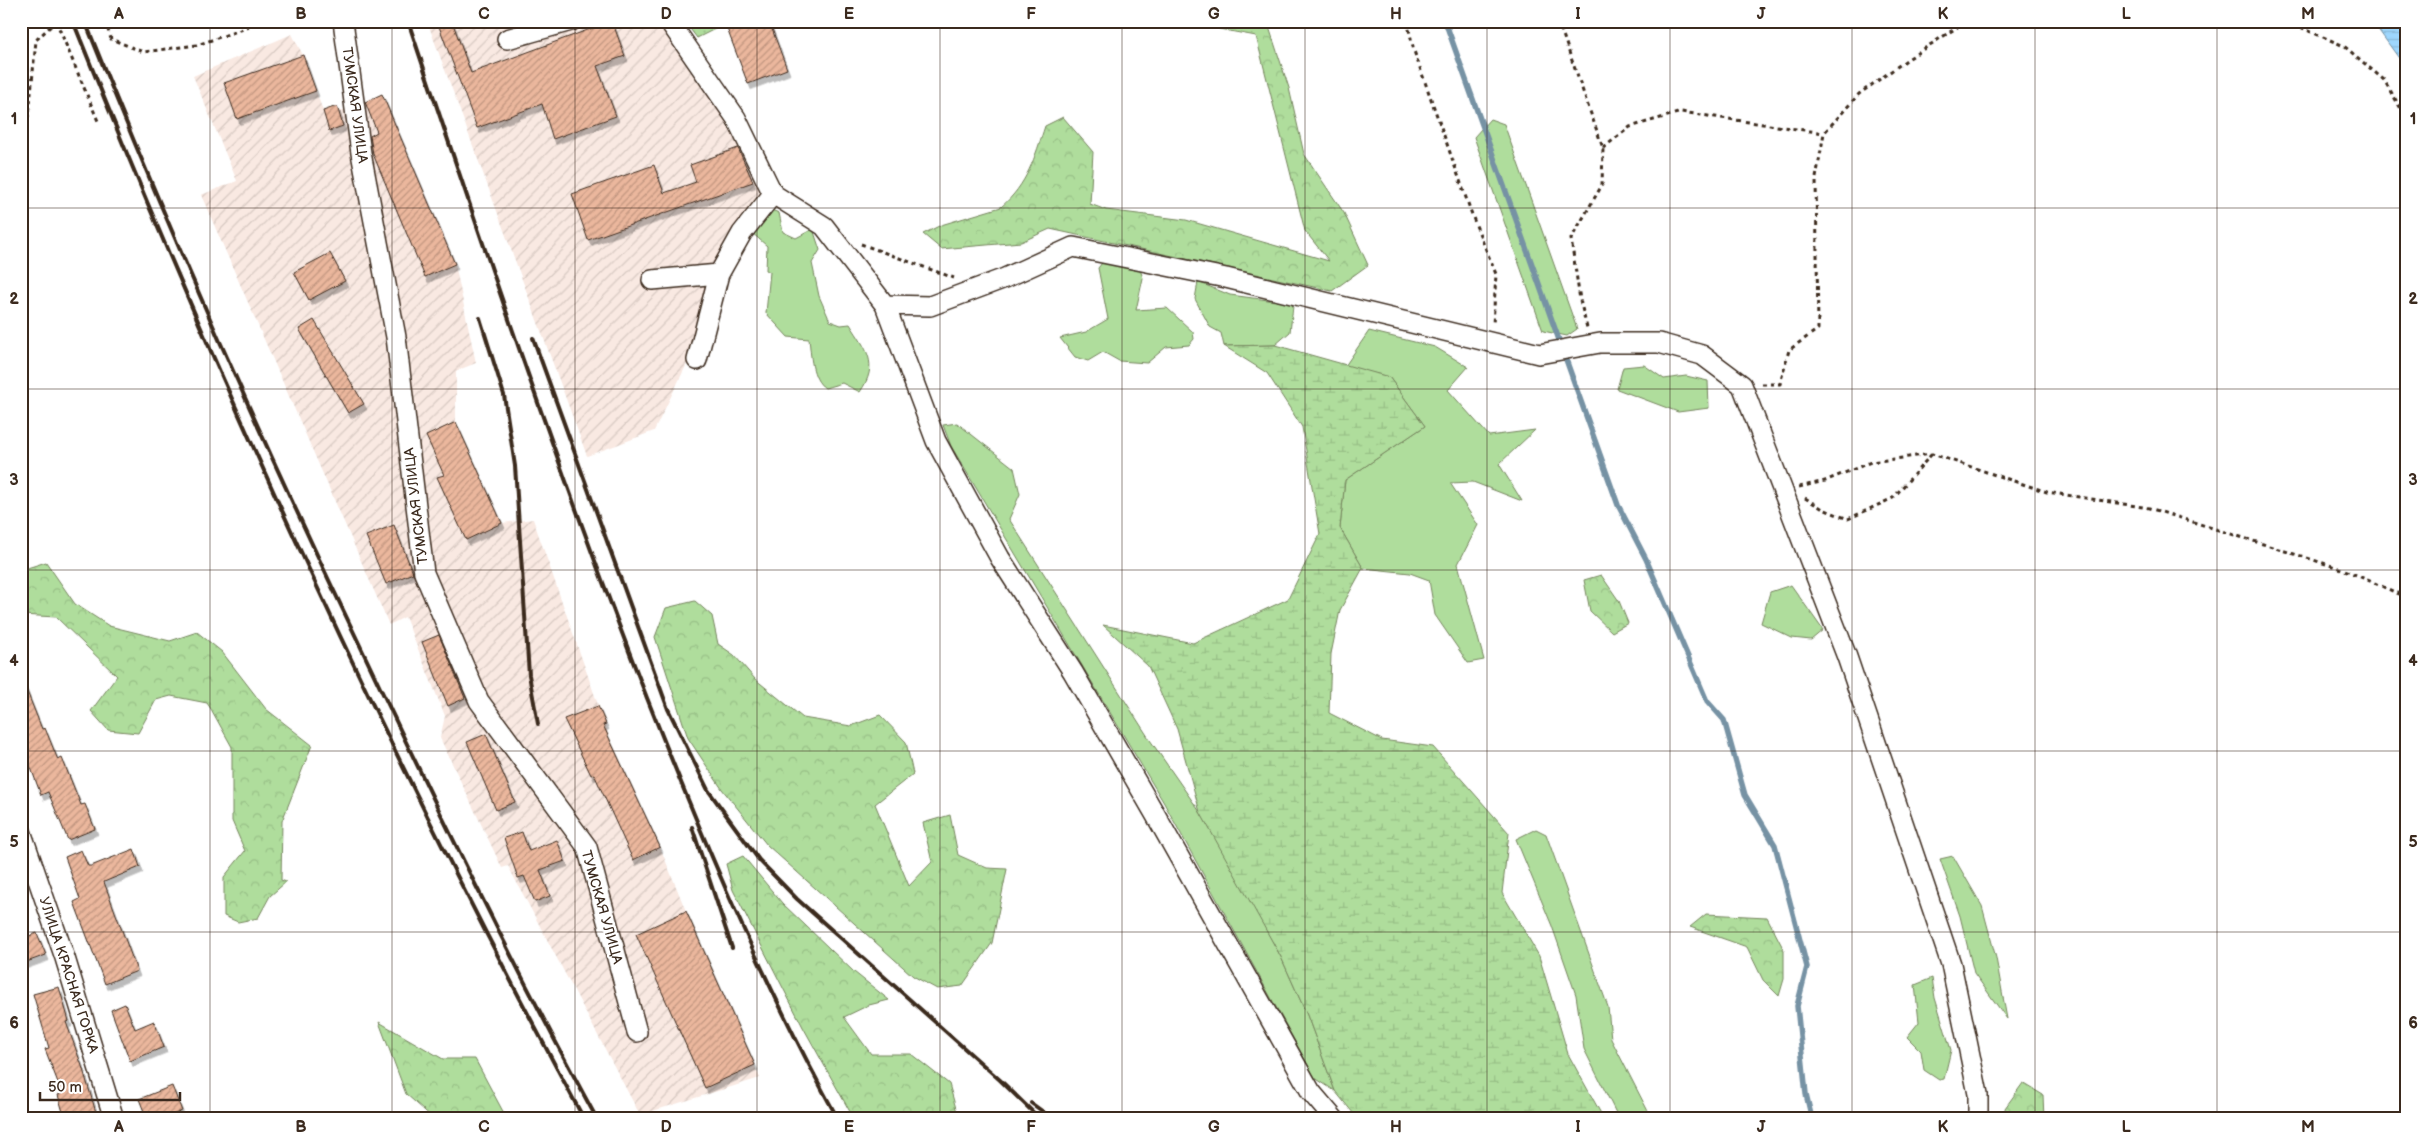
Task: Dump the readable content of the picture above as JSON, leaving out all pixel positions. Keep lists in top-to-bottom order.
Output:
{
  "streets": {
    "street": ["ТУМСКАЯ УЛИЦА", "УЛИЦА КРАСНАЯ ГОРКА"]
  },
  "scale_bar": "50 m",
  "grid": {
    "columns": [
      "A",
      "B",
      "C",
      "D",
      "E",
      "F",
      "G",
      "H",
      "I",
      "J",
      "K",
      "L",
      "M"
    ],
    "rows": [
      "1",
      "2",
      "3",
      "4",
      "5",
      "6"
    ]
  }
}
